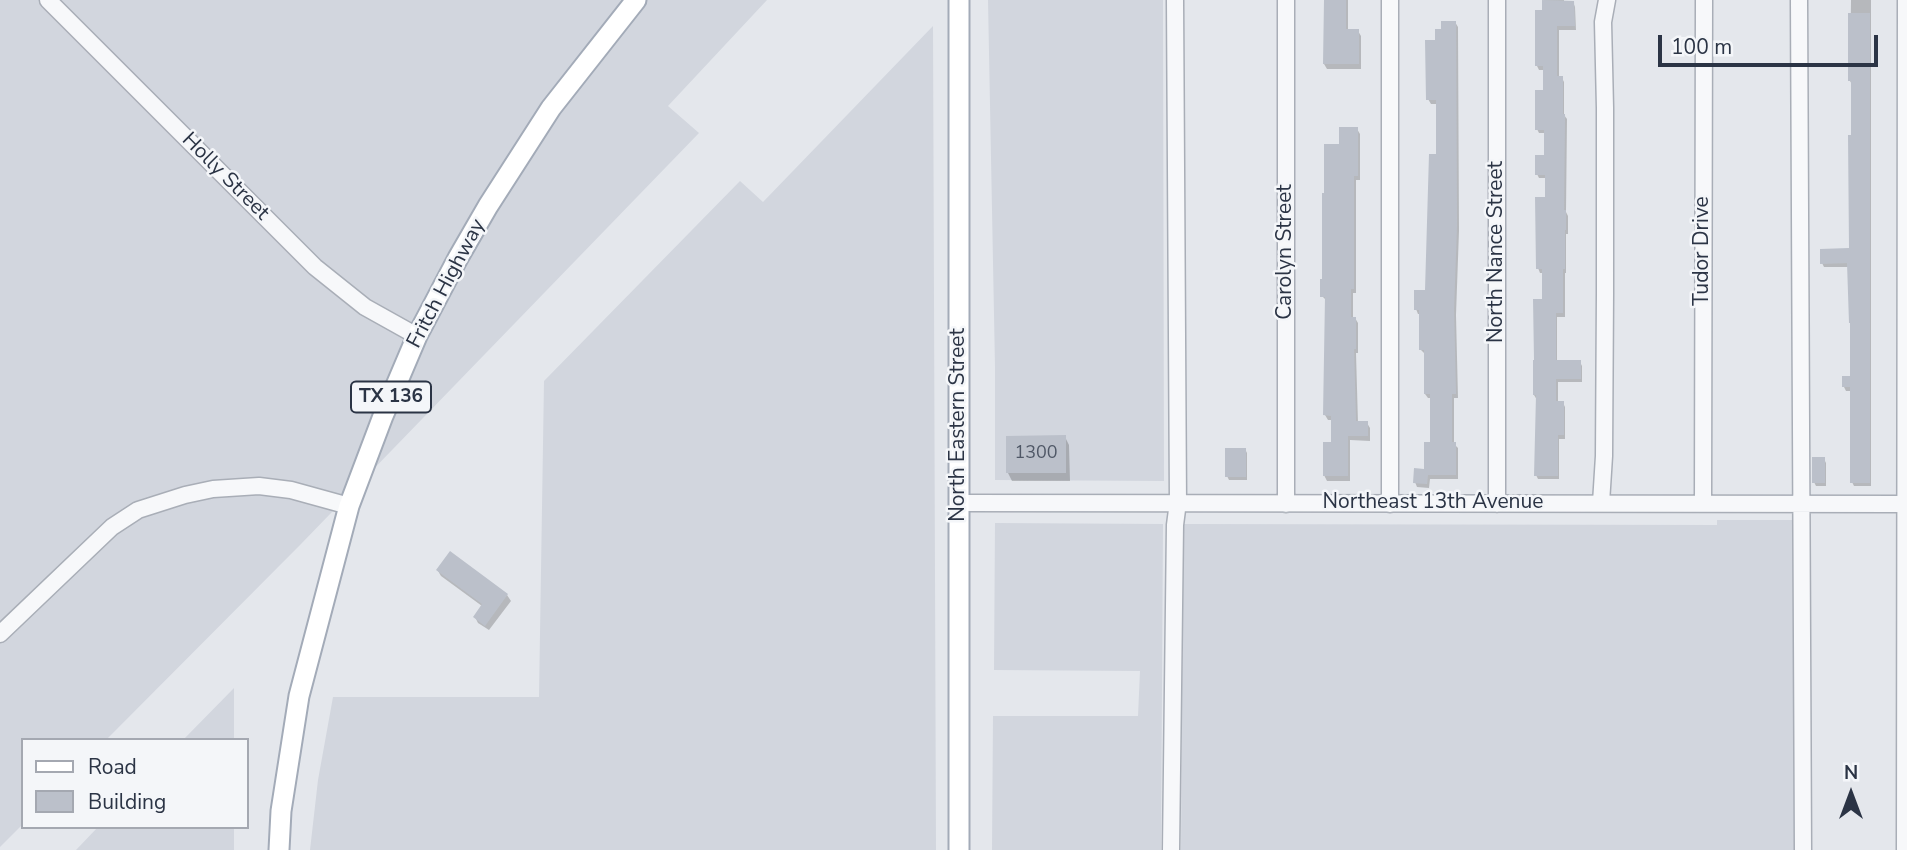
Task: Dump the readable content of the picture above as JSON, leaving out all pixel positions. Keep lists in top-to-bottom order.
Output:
{
  "streets": {
    "main road": ["Fritch Highway", "TX 136", "North Eastern Street"],
    "street": [
      "Holly Street",
      "Tudor Drive",
      "Carolyn Street",
      "North Nance Street",
      "Northeast 13th Avenue"
    ]
  },
  "crossings": [
    ["Holly Street", "Fritch Highway"],
    ["Tudor Drive", "Northeast 13th Avenue"],
    ["Carolyn Street", "Northeast 13th Avenue"],
    ["North Nance Street", "Northeast 13th Avenue"],
    ["North Eastern Street", "Northeast 13th Avenue"]
  ],
  "house_numbers": ["1300"],
  "legend": ["Road", "Building"],
  "scale_bar": "100 m",
  "north": "top"
}
